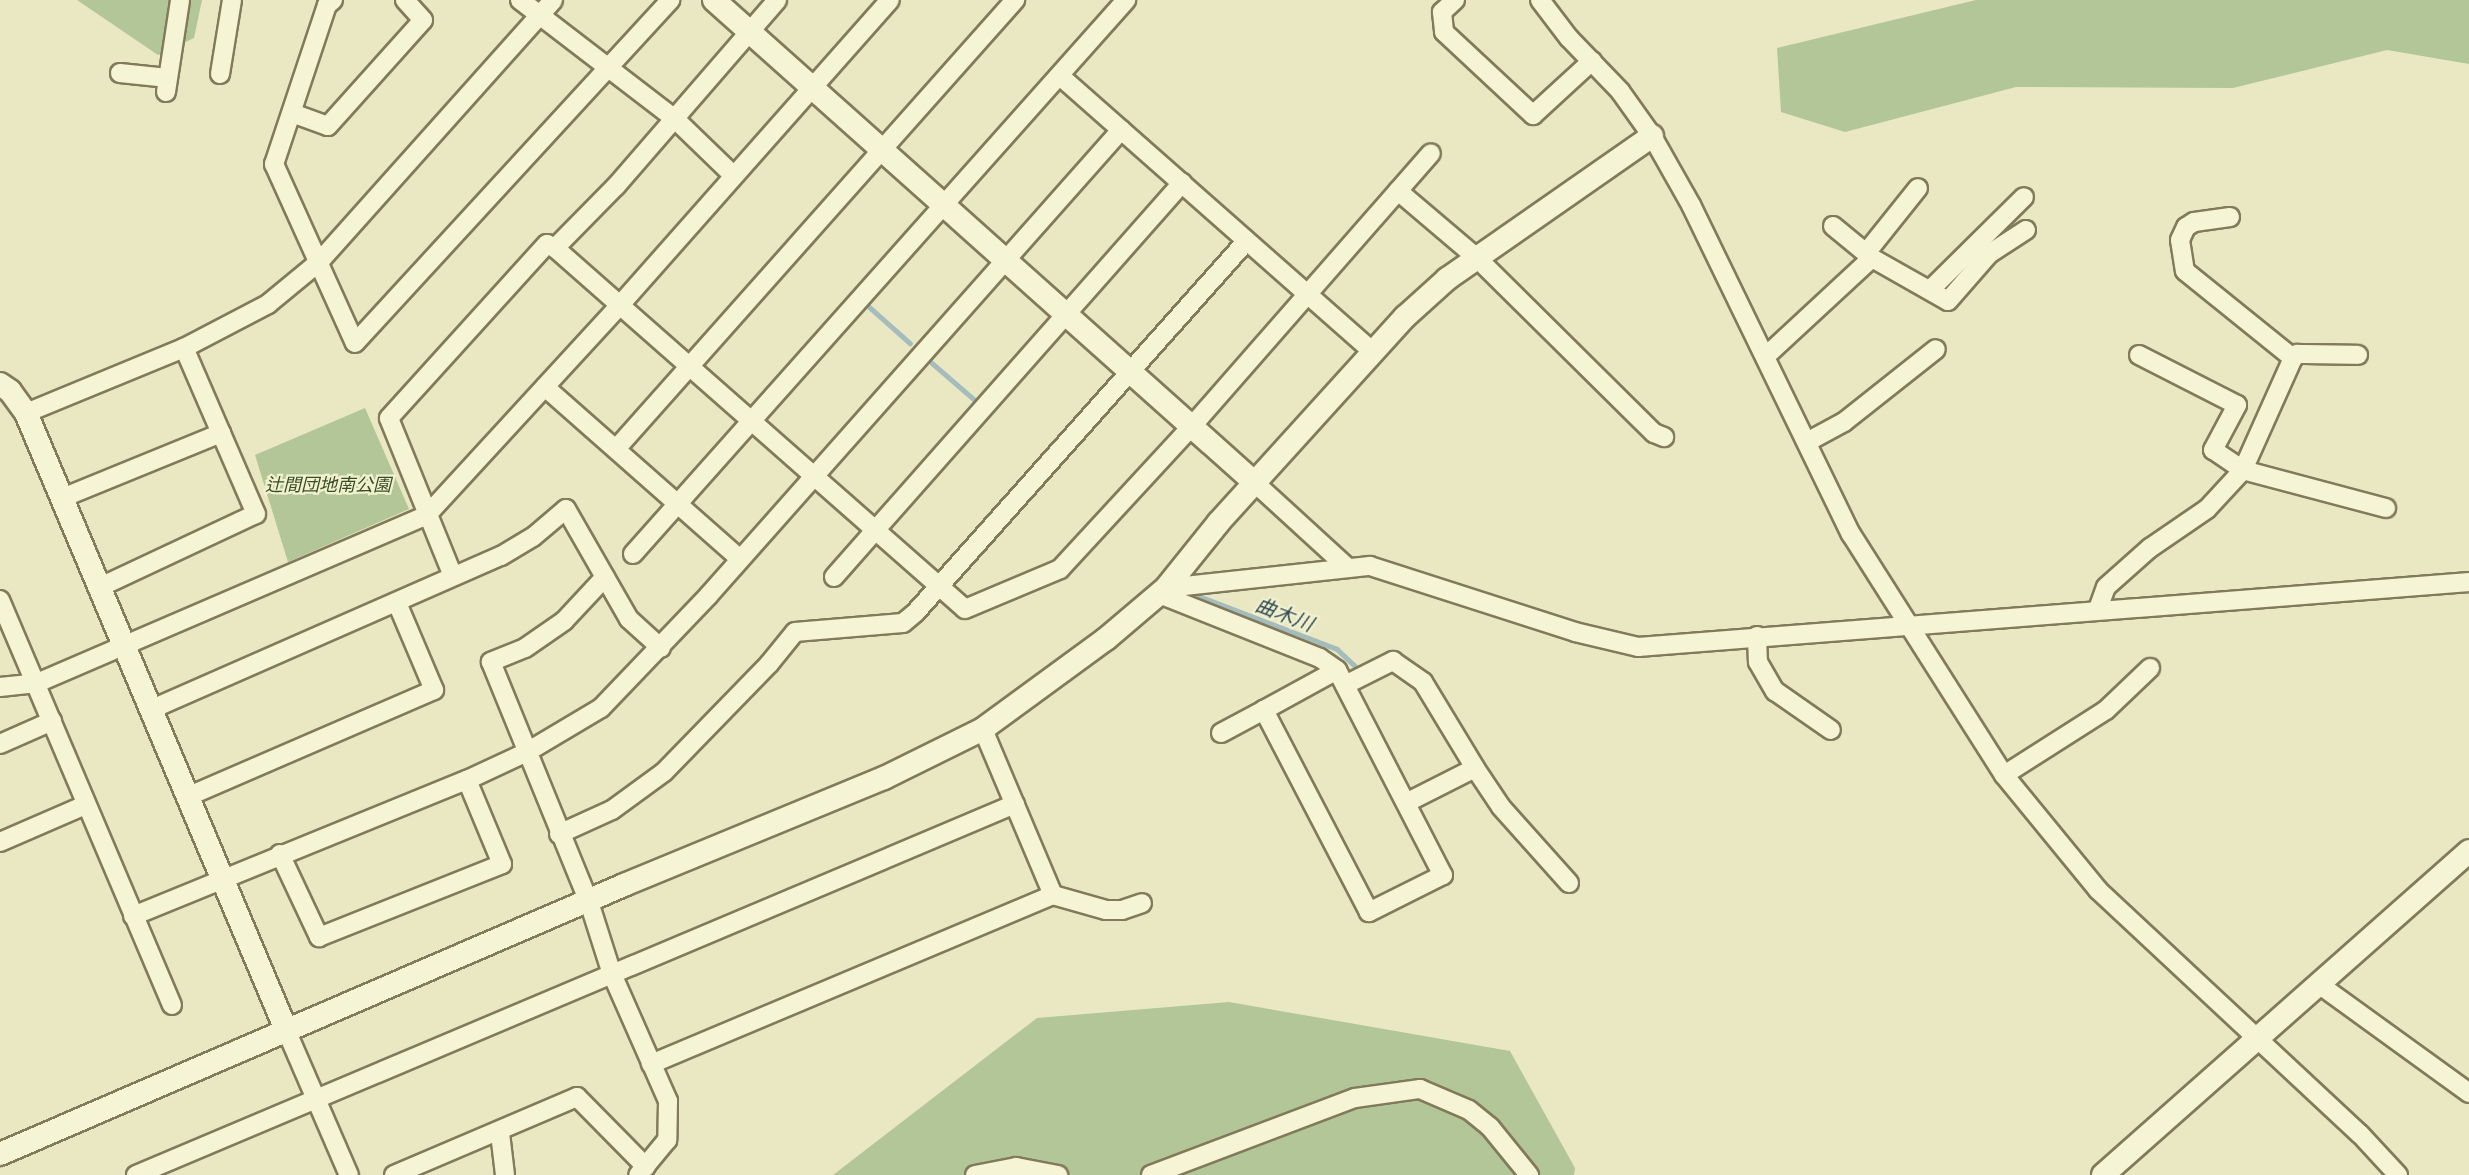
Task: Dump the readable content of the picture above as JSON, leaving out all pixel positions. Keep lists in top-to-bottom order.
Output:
{
  "water": ["曲木川"],
  "parks": ["辻間団地南公園"]
}
